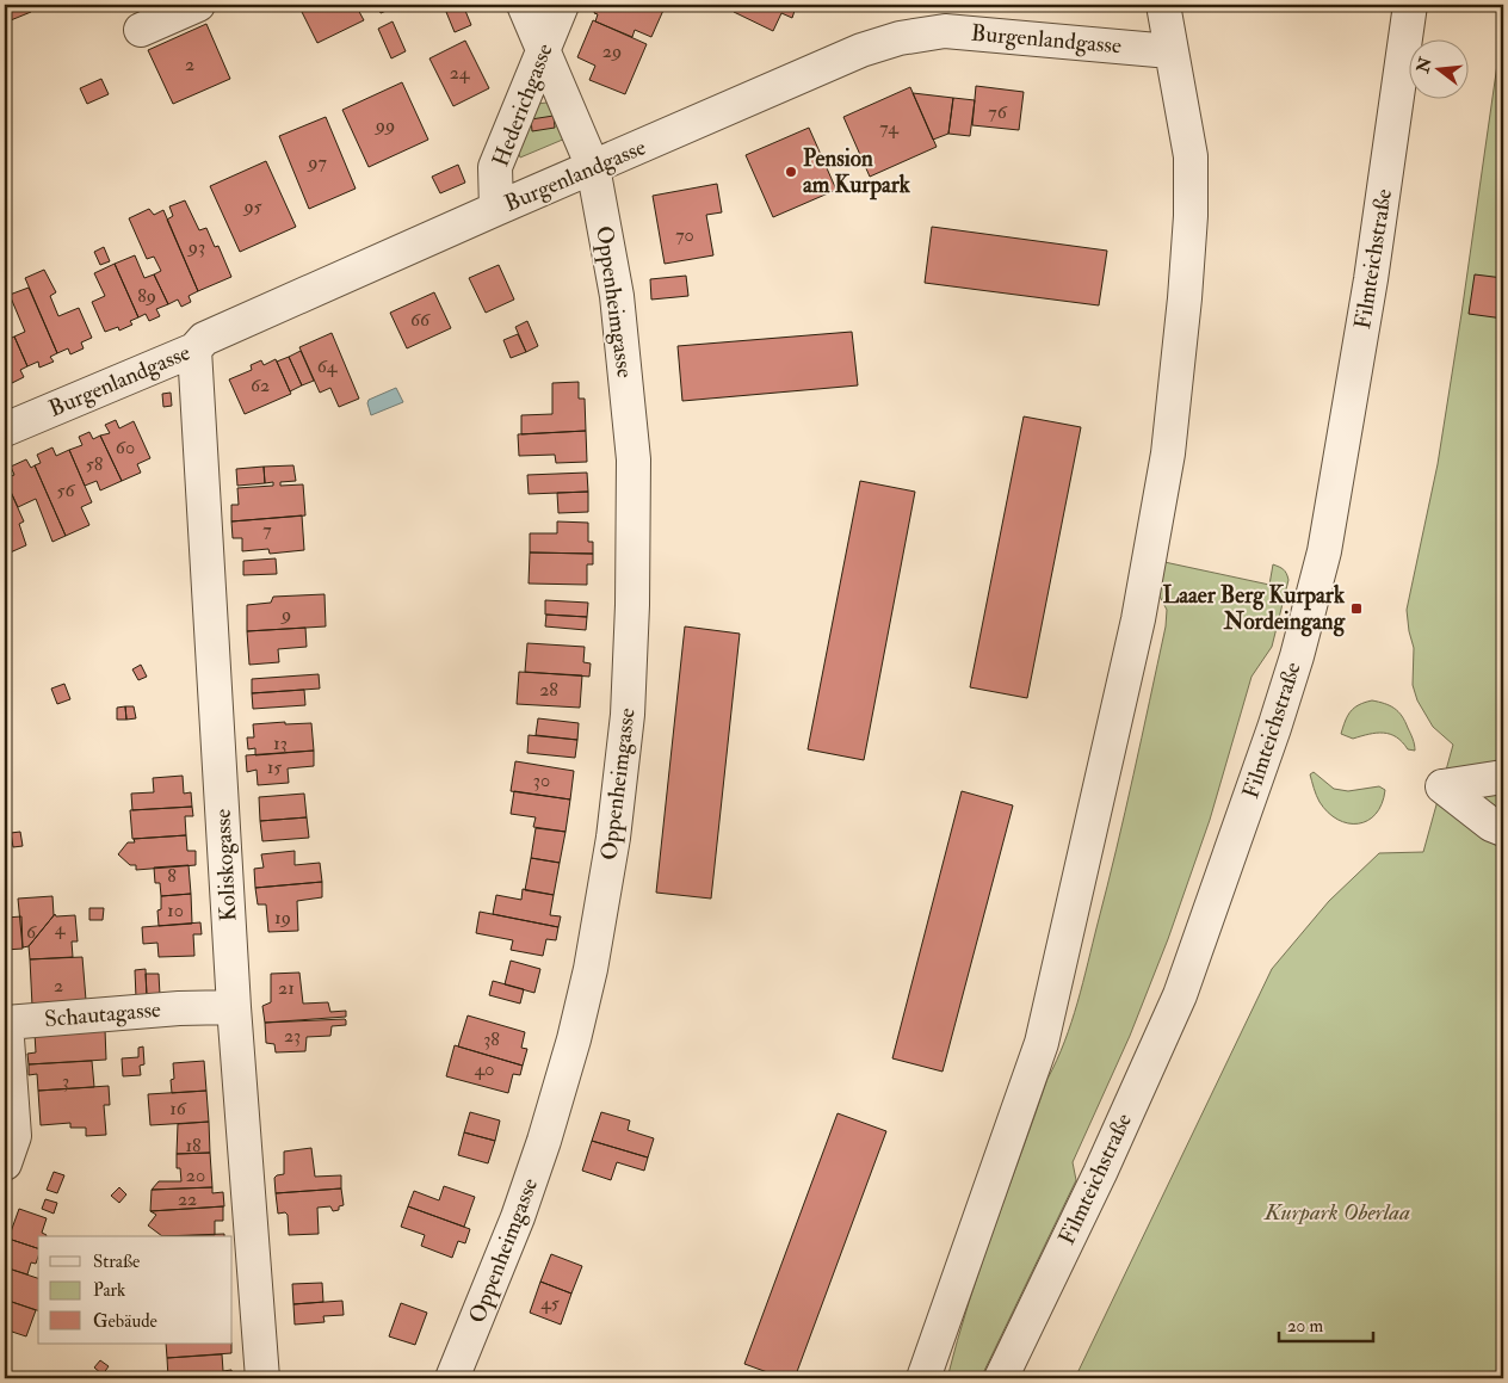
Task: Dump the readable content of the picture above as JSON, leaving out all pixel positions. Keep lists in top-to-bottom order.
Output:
{
  "streets": {
    "street": [
      "Burgenlandgasse",
      "Hederichgasse",
      "Filmteichstraße",
      "Oppenheimgasse",
      "Koliskogasse",
      "Schautagasse"
    ]
  },
  "crossings": [
    ["Burgenlandgasse", "Hederichgasse"],
    ["Burgenlandgasse", "Oppenheimgasse"],
    ["Burgenlandgasse", "Koliskogasse"],
    ["Hederichgasse", "Oppenheimgasse"],
    ["Koliskogasse", "Schautagasse"]
  ],
  "parks": ["Kurpark Oberlaa"],
  "places": {
    "other": ["Pension am Kurpark"],
    "transit": ["Laaer Berg Kurpark Nordeingang"]
  },
  "house_numbers": [
    "29",
    "2",
    "24",
    "76",
    "99",
    "74",
    "97",
    "95",
    "70",
    "93",
    "89",
    "66",
    "64",
    "62",
    "60",
    "58",
    "56",
    "7",
    "9",
    "28",
    "13",
    "15",
    "30",
    "8",
    "10",
    "19",
    "4",
    "6",
    "2",
    "21",
    "23",
    "38",
    "40",
    "3",
    "16",
    "18",
    "20",
    "22",
    "45"
  ],
  "legend": ["Straße", "Park", "Gebäude"],
  "scale_bar": "20 m",
  "north": "left"
}
